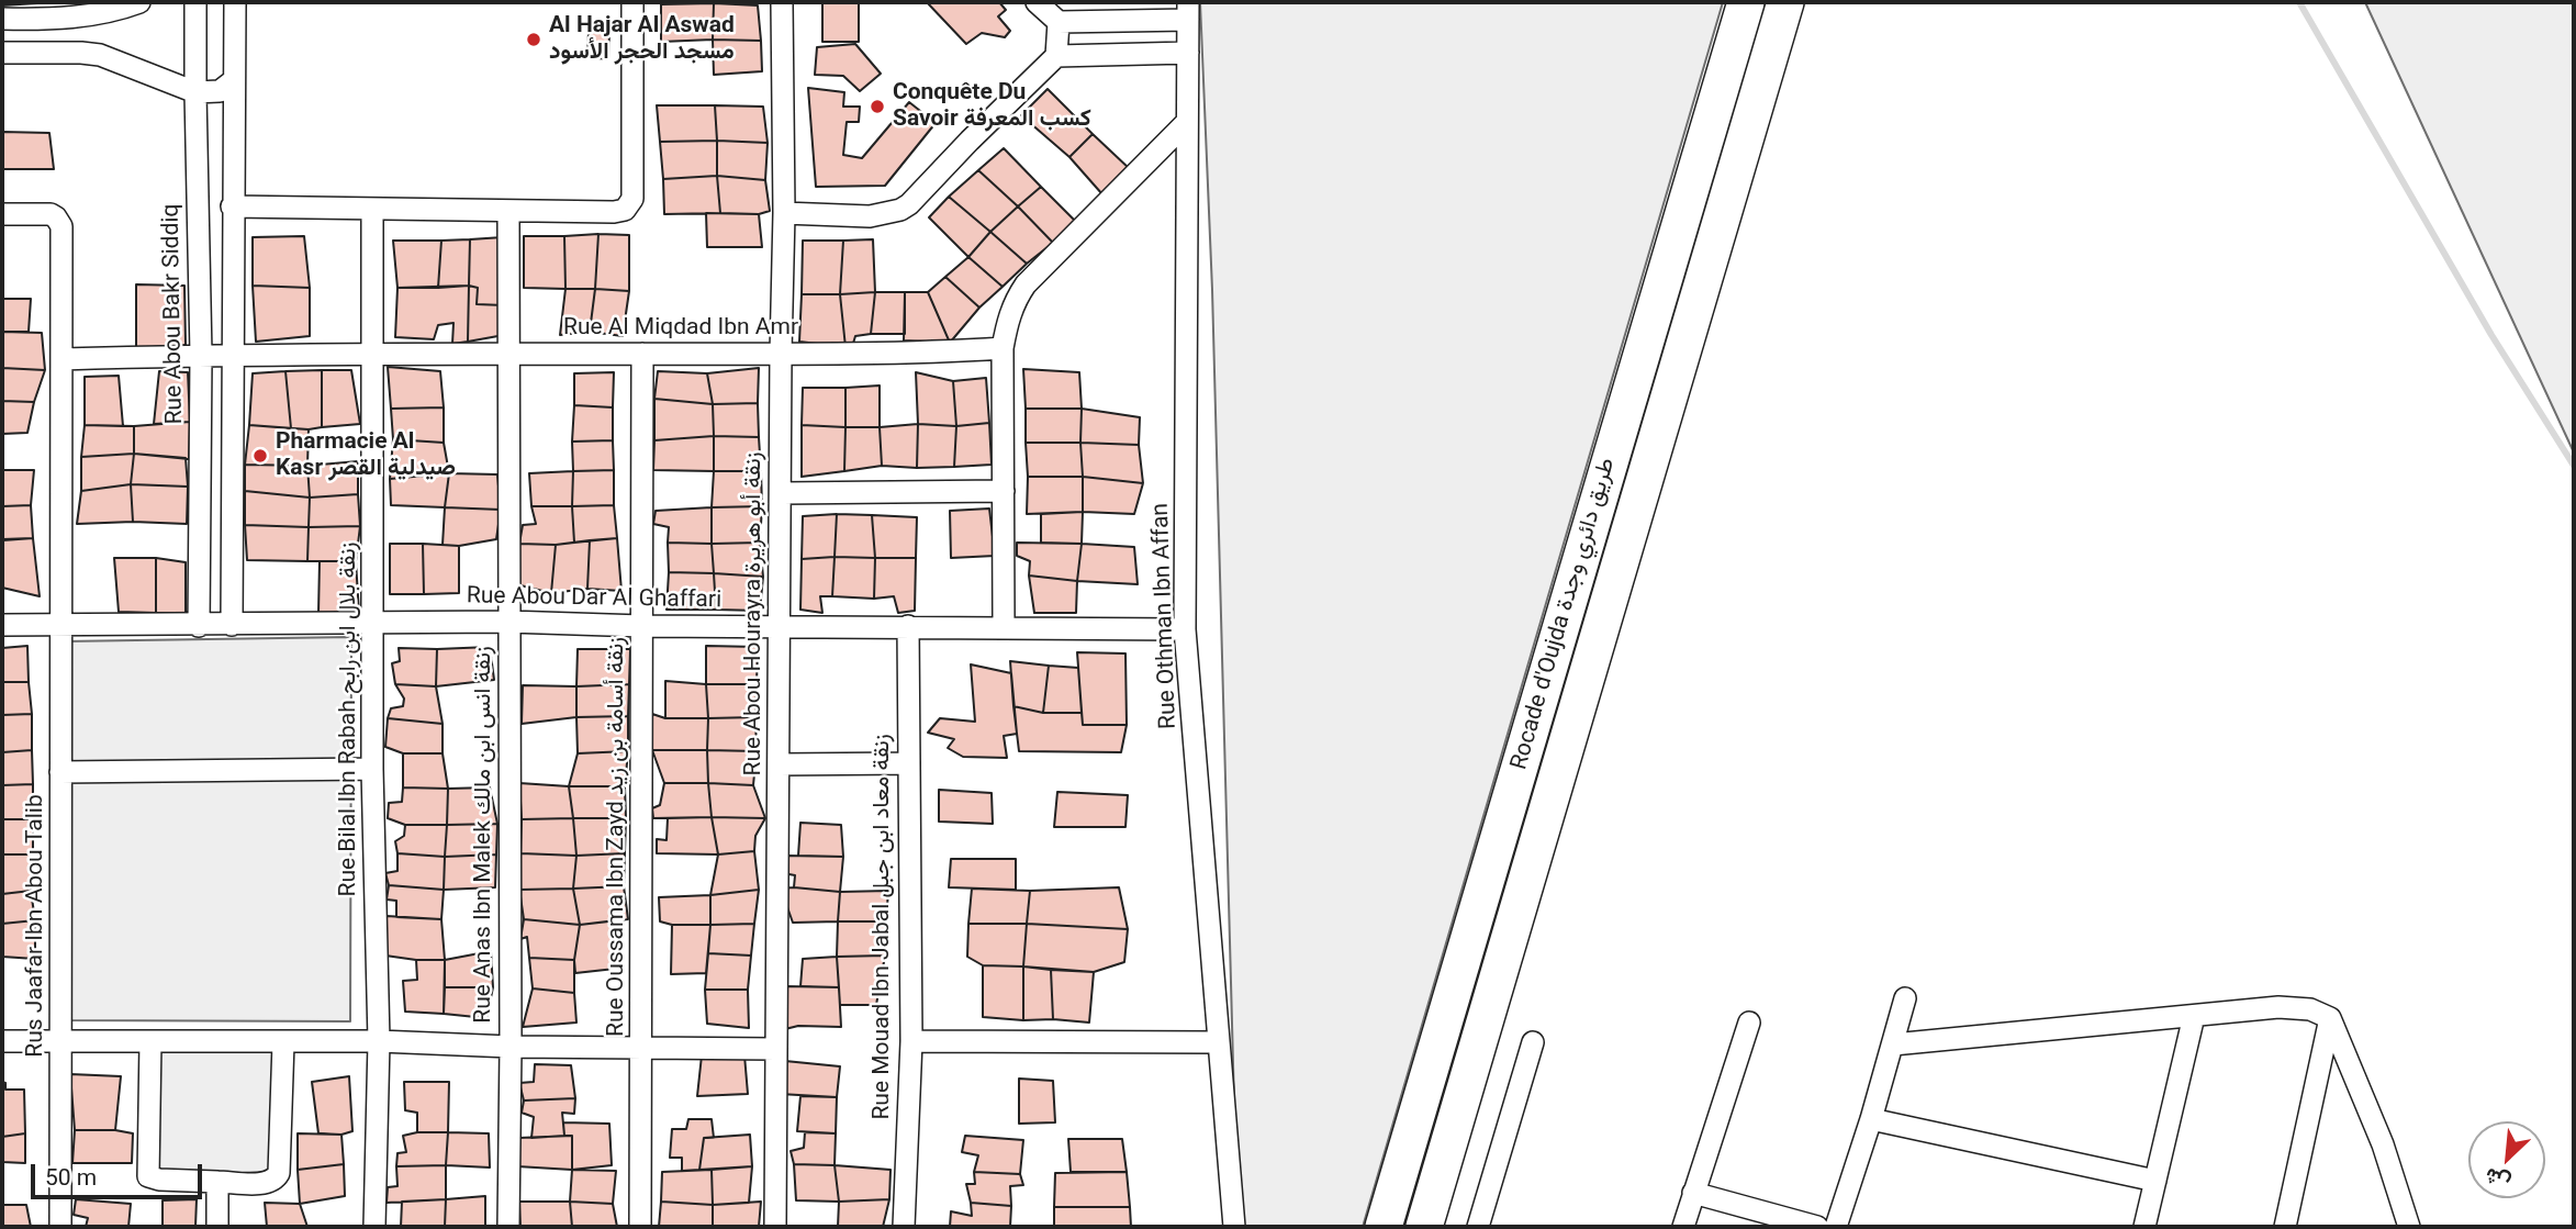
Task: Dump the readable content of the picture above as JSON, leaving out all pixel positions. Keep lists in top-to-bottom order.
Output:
{
  "streets": {
    "highway": ["Rocade d'Oujda طريق دائري وجدة"],
    "street": [
      "Rue Abou Bakr Siddiq",
      "Rue Al Miqdad Ibn Amr",
      "Rue Abou Dar Al Ghaffari",
      "Rue Abou Hourayra زنقة أبو هريرة",
      "Rue Othman Ibn Affan",
      "Rue Bilal Ibn Rabah زنقة بلال ابن رابح",
      "Rue Anas Ibn Malek زنقة انس ابن مالك",
      "Rue Oussama Ibn Zayd زنقة أسامة بن زيد",
      "Rus Jaafar Ibn Abou Talib",
      "Rue Mouad Ibn Jabal زنقة معاد ابن جبل"
    ]
  },
  "crossings": [
    ["Rue Abou Bakr Siddiq", "Rue Al Miqdad Ibn Amr"],
    ["Rue Abou Bakr Siddiq", "Rue Abou Dar Al Ghaffari"],
    ["Rue Al Miqdad Ibn Amr", "Rue Abou Hourayra زنقة أبو هريرة"],
    ["Rue Al Miqdad Ibn Amr", "Rue Bilal Ibn Rabah زنقة بلال ابن رابح"],
    ["Rue Al Miqdad Ibn Amr", "Rue Anas Ibn Malek زنقة انس ابن مالك"],
    ["Rue Al Miqdad Ibn Amr", "Rue Oussama Ibn Zayd زنقة أسامة بن زيد"],
    ["Rue Al Miqdad Ibn Amr", "Rus Jaafar Ibn Abou Talib"],
    ["Rue Abou Dar Al Ghaffari", "Rue Abou Hourayra زنقة أبو هريرة"],
    ["Rue Abou Dar Al Ghaffari", "Rue Othman Ibn Affan"],
    ["Rue Abou Dar Al Ghaffari", "Rue Bilal Ibn Rabah زنقة بلال ابن رابح"],
    ["Rue Abou Dar Al Ghaffari", "Rue Anas Ibn Malek زنقة انس ابن مالك"],
    ["Rue Abou Dar Al Ghaffari", "Rue Oussama Ibn Zayd زنقة أسامة بن زيد"],
    ["Rue Abou Dar Al Ghaffari", "Rus Jaafar Ibn Abou Talib"],
    ["Rue Abou Dar Al Ghaffari", "Rue Mouad Ibn Jabal زنقة معاد ابن جبل"]
  ],
  "places": ["Al Hajar Al Aswad مسجد الحجر الأسود", "Conquête Du Savoir كسب المعرفة", "Pharmacie Al Kasr صيدلية القصر"],
  "scale_bar": "50 m",
  "north": "bottom left"
}
